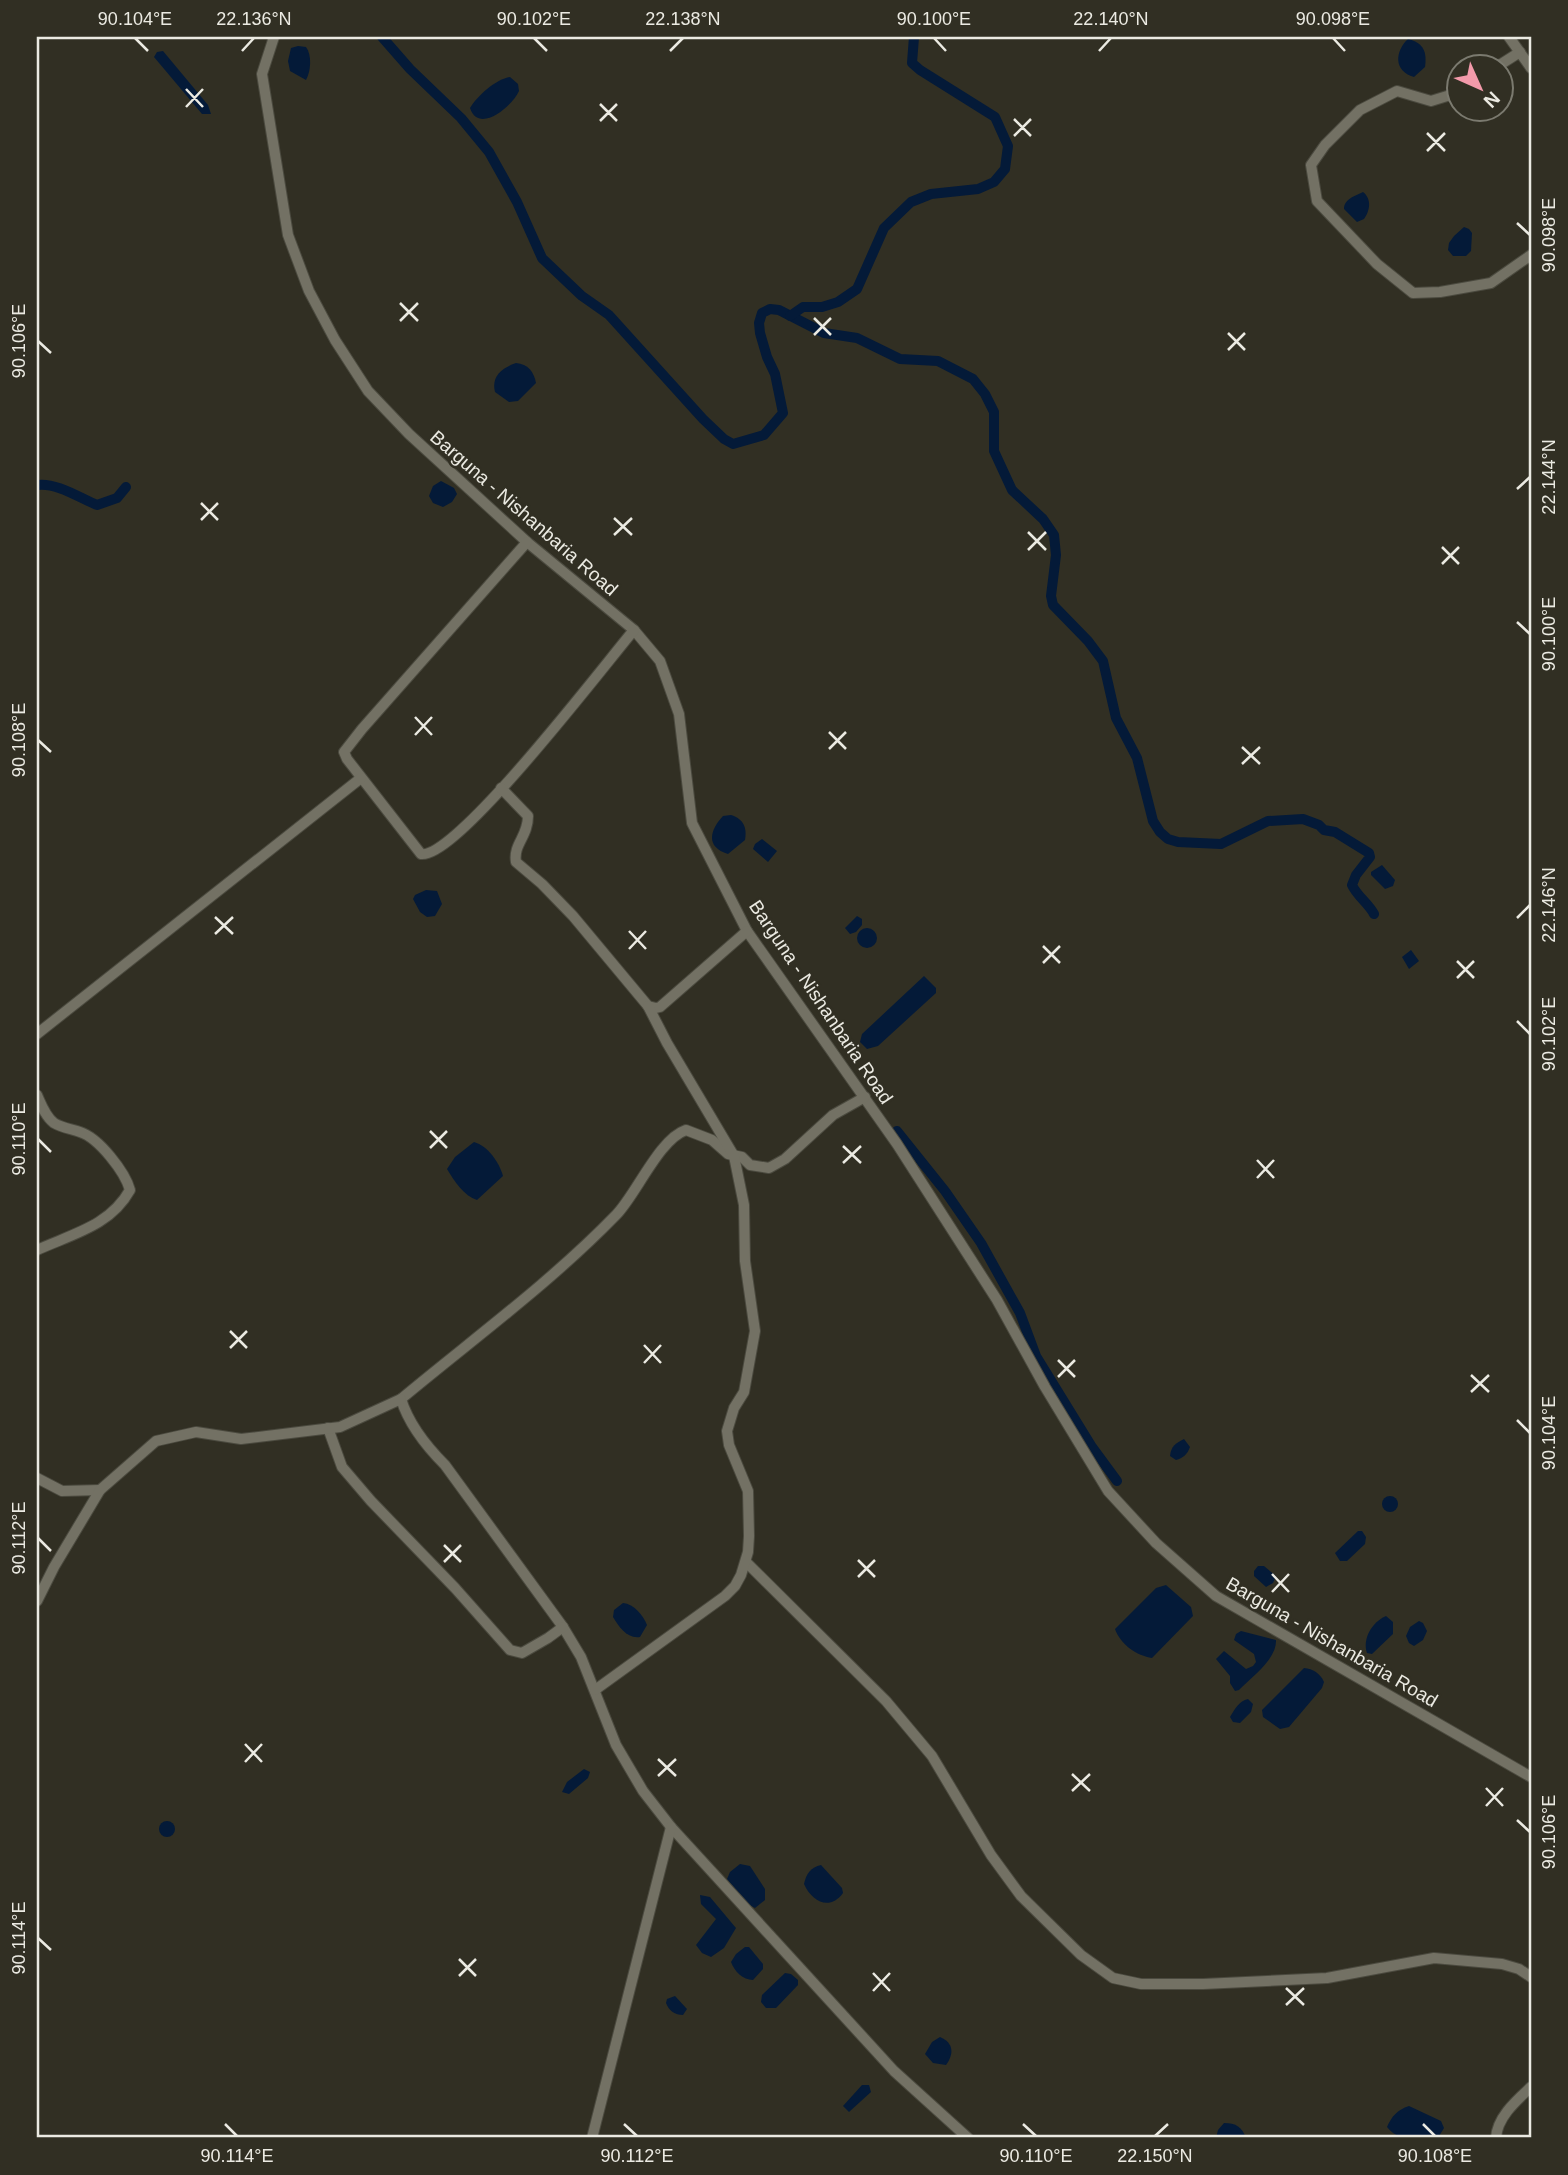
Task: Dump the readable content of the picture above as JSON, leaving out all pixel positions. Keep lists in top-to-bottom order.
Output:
{
  "streets": {
    "street": ["Barguna - Nishanbaria Road"]
  },
  "north": "bottom right",
  "coordinates": [
    "90.104°E",
    "22.136°N",
    "90.102°E",
    "22.138°N",
    "90.100°E",
    "22.140°N",
    "90.098°E",
    "90.106°E",
    "22.144°N",
    "90.108°E",
    "22.146°N",
    "90.110°E",
    "90.112°E",
    "90.114°E",
    "22.150°N"
  ]
}
